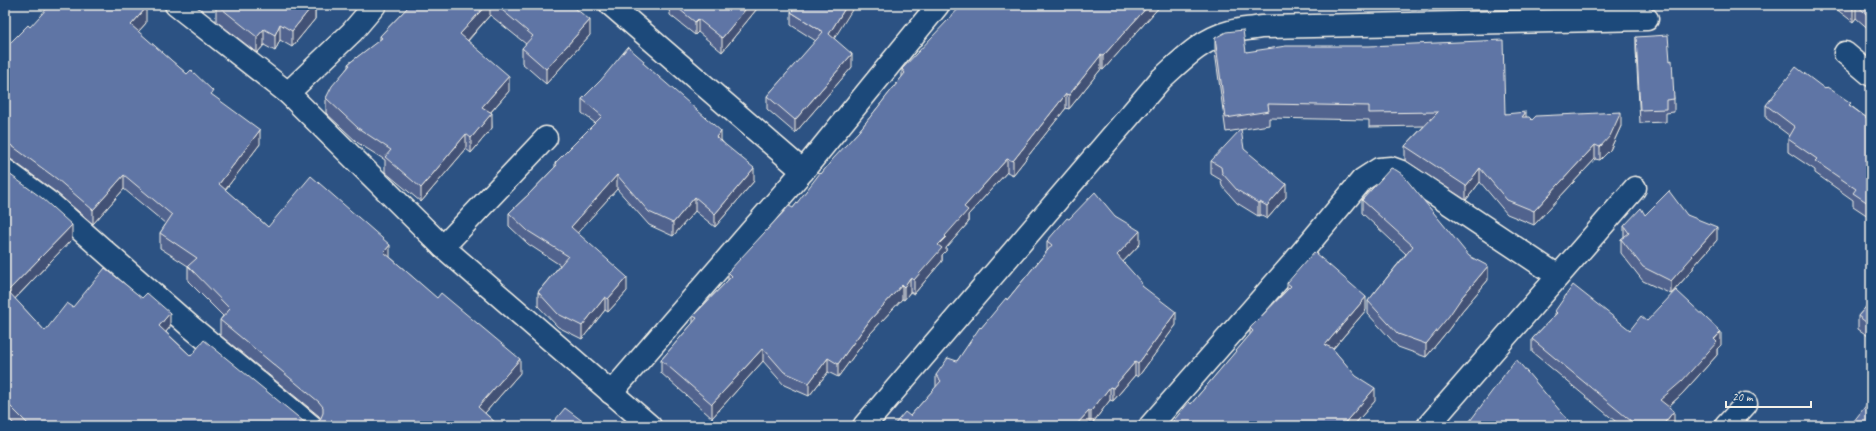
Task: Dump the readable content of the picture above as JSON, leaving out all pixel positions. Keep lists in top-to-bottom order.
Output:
{
  "scale_bar": "20 m"
}
